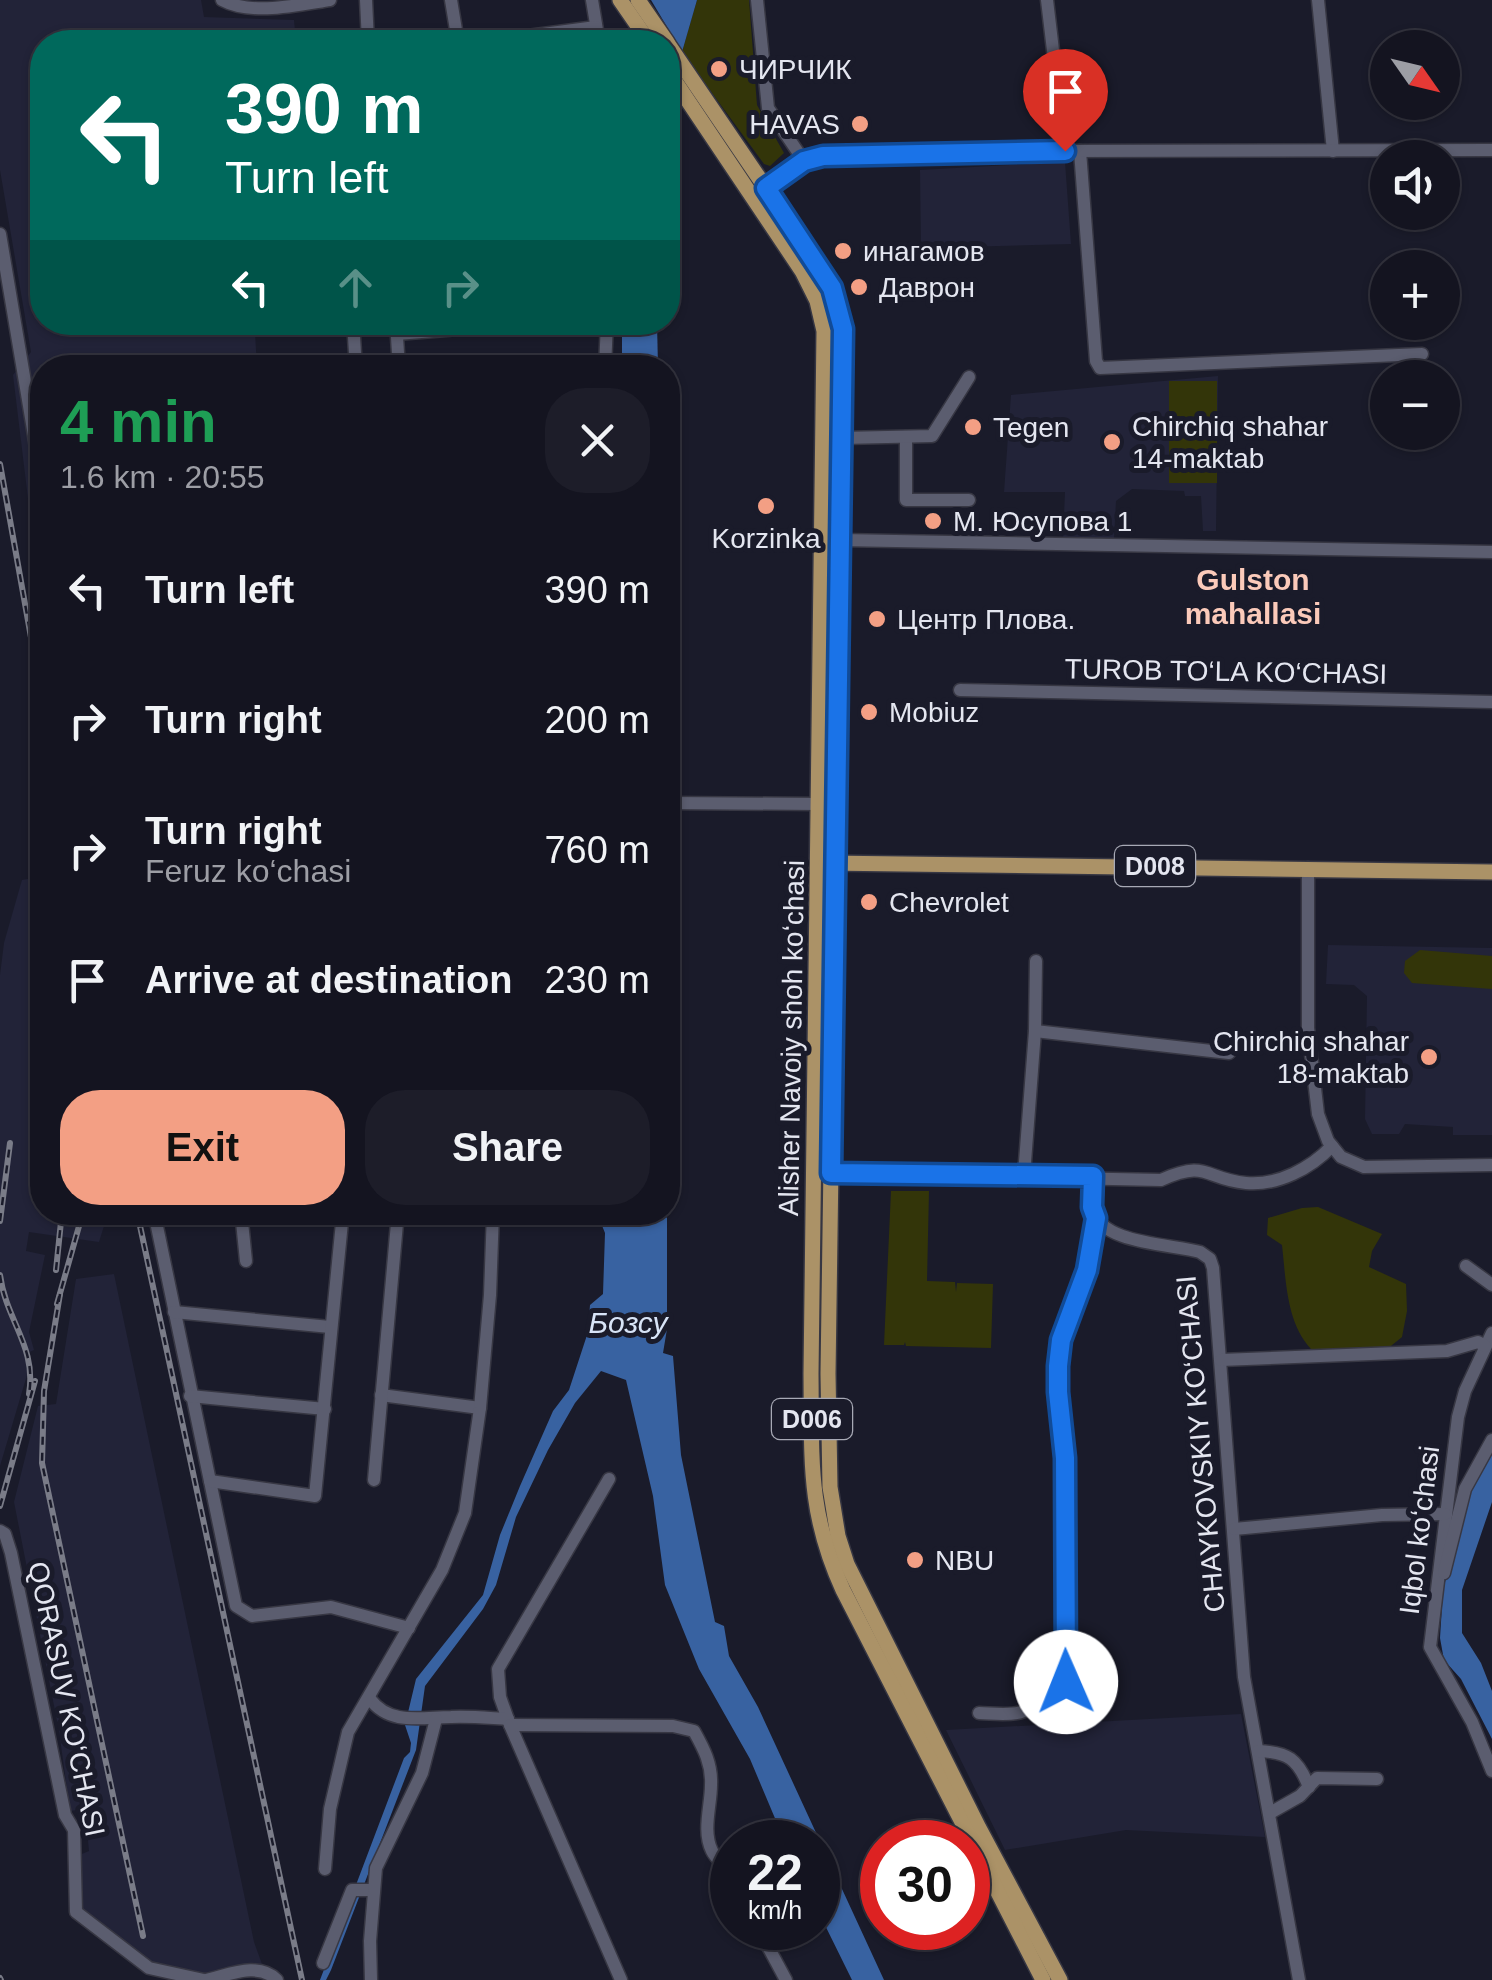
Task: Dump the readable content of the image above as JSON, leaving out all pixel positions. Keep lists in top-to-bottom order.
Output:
{
  "streets": {
    "main road": ["D008", "Alisher Navoiy shoh koʻchasi", "D006"],
    "street": [
      "TUROB TO‘LA KO‘CHASI",
      "CHAYKOVSKIY KO‘CHASI",
      "Iqbol koʻchasi",
      "QORASUV KO‘CHASI"
    ]
  },
  "crossings": [
    ["D008", "Alisher Navoiy shoh koʻchasi"]
  ],
  "districts": ["Gulston mahallasi"],
  "water": ["Бозсу"],
  "places": [
    "ЧИРЧИК",
    "HAVAS",
    "инагамов",
    "Даврон",
    "Tegen",
    "Chirchiq shahar 14-maktab",
    "Korzinka",
    "М. Юсупова 1",
    "Центр Плова.",
    "Mobiuz",
    "Chevrolet",
    "Chirchiq shahar 18-maktab",
    "NBU"
  ],
  "north": "bottom right",
  "page": {
    "map_buttons": ["+", "−"],
    "turn": ["390 m", "Turn left"],
    "heading": ["4 min", "1.6 km · 20:55"],
    "list": [
      {
        "name": "Turn left",
        "value": "390 m"
      },
      {
        "name": "Turn right",
        "value": "200 m"
      },
      {
        "name": "Turn right",
        "note": "Feruz ko‘chasi",
        "value": "760 m"
      },
      {
        "name": "Arrive at destination",
        "value": "230 m"
      }
    ],
    "buttons": ["Exit", "Share"],
    "speed": "22 km/h",
    "limit": "30"
  }
}
